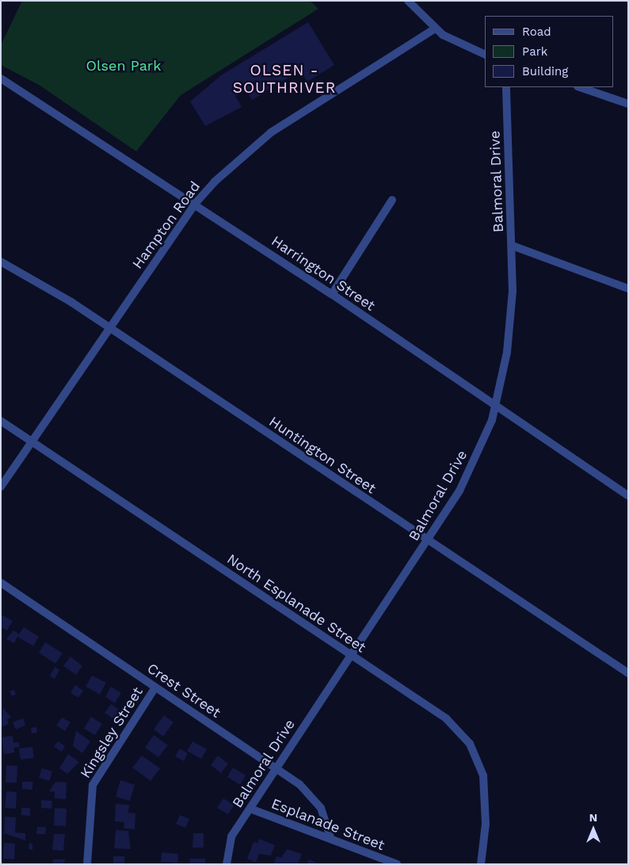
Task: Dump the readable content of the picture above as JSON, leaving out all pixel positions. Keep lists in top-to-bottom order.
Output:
{
  "streets": {
    "street": [
      "Balmoral Drive",
      "Hampton Road",
      "Harrington Street",
      "Huntington Street",
      "North Esplanade Street",
      "Crest Street",
      "Kingsley Street",
      "Esplanade Street"
    ]
  },
  "crossings": [
    ["Balmoral Drive", "Harrington Street"],
    ["Balmoral Drive", "Huntington Street"],
    ["Balmoral Drive", "North Esplanade Street"],
    ["Balmoral Drive", "Crest Street"],
    ["Balmoral Drive", "Esplanade Street"],
    ["Hampton Road", "Harrington Street"],
    ["Hampton Road", "Huntington Street"],
    ["Hampton Road", "North Esplanade Street"],
    ["Crest Street", "Kingsley Street"],
    ["Crest Street", "Esplanade Street"]
  ],
  "districts": ["OLSEN - SOUTHRIVER"],
  "parks": ["Olsen Park"],
  "legend": ["Road", "Park", "Building"],
  "north": "top"
}
